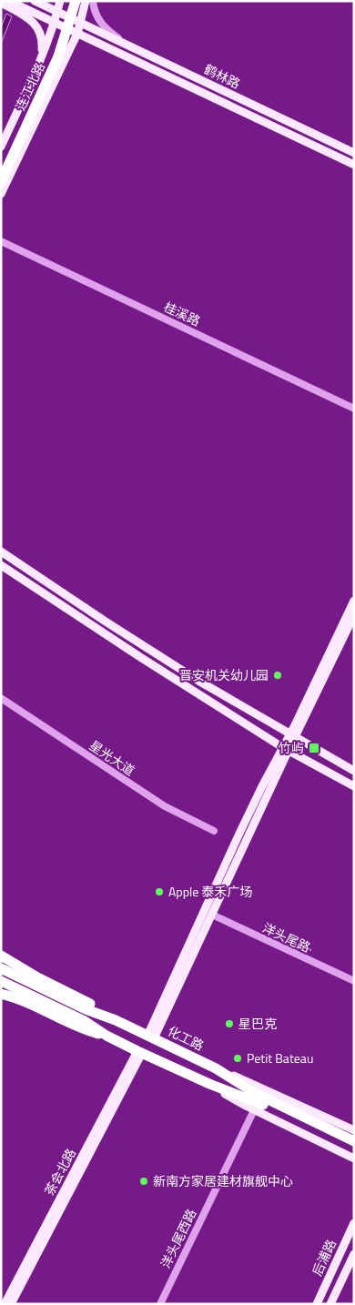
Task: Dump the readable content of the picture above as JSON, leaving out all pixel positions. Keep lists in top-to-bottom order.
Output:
{
  "streets": {
    "highway": ["连江北路", "化工路"],
    "main road": ["鹤林路", "茶会北路", "后浦路"],
    "street": [
      "桂溪路",
      "星光大道",
      "洋头尾路·",
      "洋头尾西路"
    ]
  },
  "places": {
    "other": [
      "晋安机关幼儿园",
      "Apple 泰禾广场",
      "星巴克",
      "Petit Bateau",
      "新南方家居建材旗舰中心"
    ],
    "transit": ["竹屿"]
  }
}
